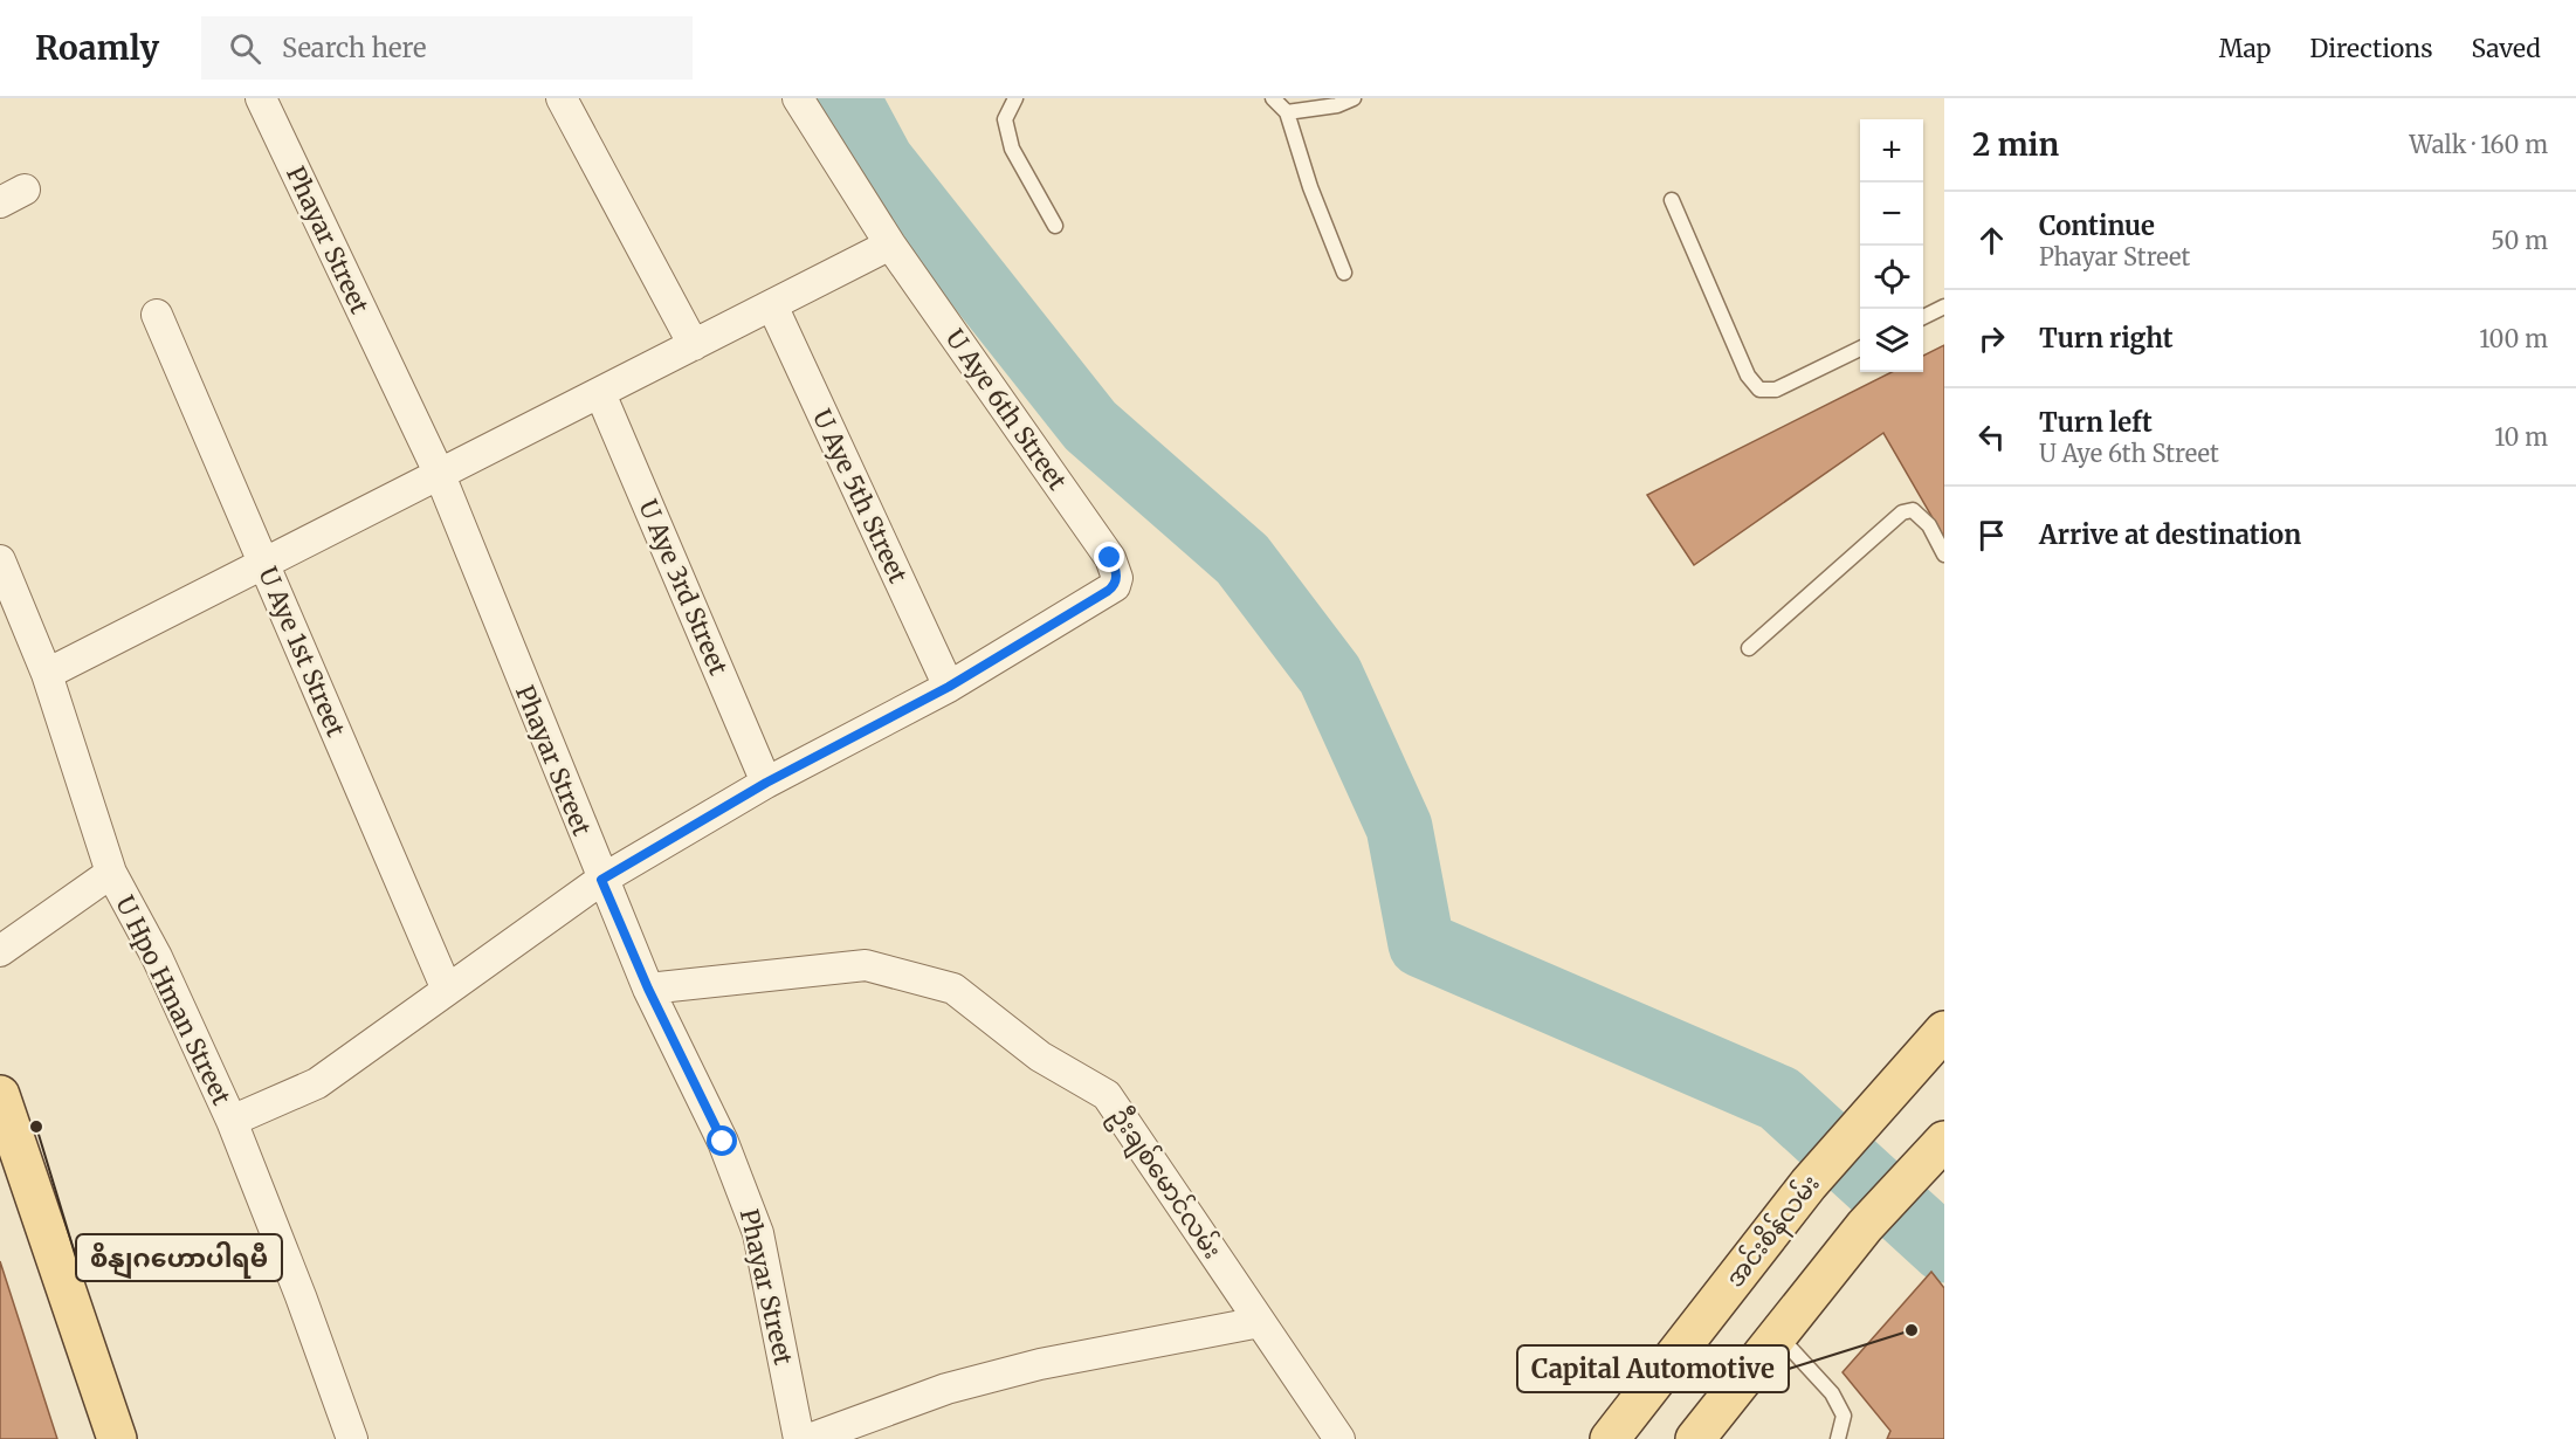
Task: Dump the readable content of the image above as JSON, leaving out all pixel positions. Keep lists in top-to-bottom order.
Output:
{
  "streets": {
    "main road": ["အင်းစိန်လမ်း"],
    "street": [
      "Phayar Street",
      "U Aye 6th Street",
      "U Aye 5th Street",
      "U Aye 3rd Street",
      "U Aye 1st Street",
      "U Hpo Hman Street",
      "ဦးချစ်မောင်လမ်း"
    ]
  },
  "crossings": [
    ["Phayar Street", "ဦးချစ်မောင်လမ်း"],
    ["U Aye 6th Street", "U Aye 5th Street"]
  ],
  "places": ["စိနျဂဟောပါရမီ", "Capital Automotive"],
  "page": {
    "header": "Roamly",
    "search": "Search here",
    "nav": ["Map", "Directions", "Saved"],
    "heading": ["2 min", "Walk · 160 m"],
    "map_buttons": ["+", "−"],
    "list": [
      ["Continue", "Phayar Street", "50 m"],
      ["Turn right", "100 m"],
      ["Turn left", "U Aye 6th Street", "10 m"],
      "Arrive at destination"
    ]
  }
}
